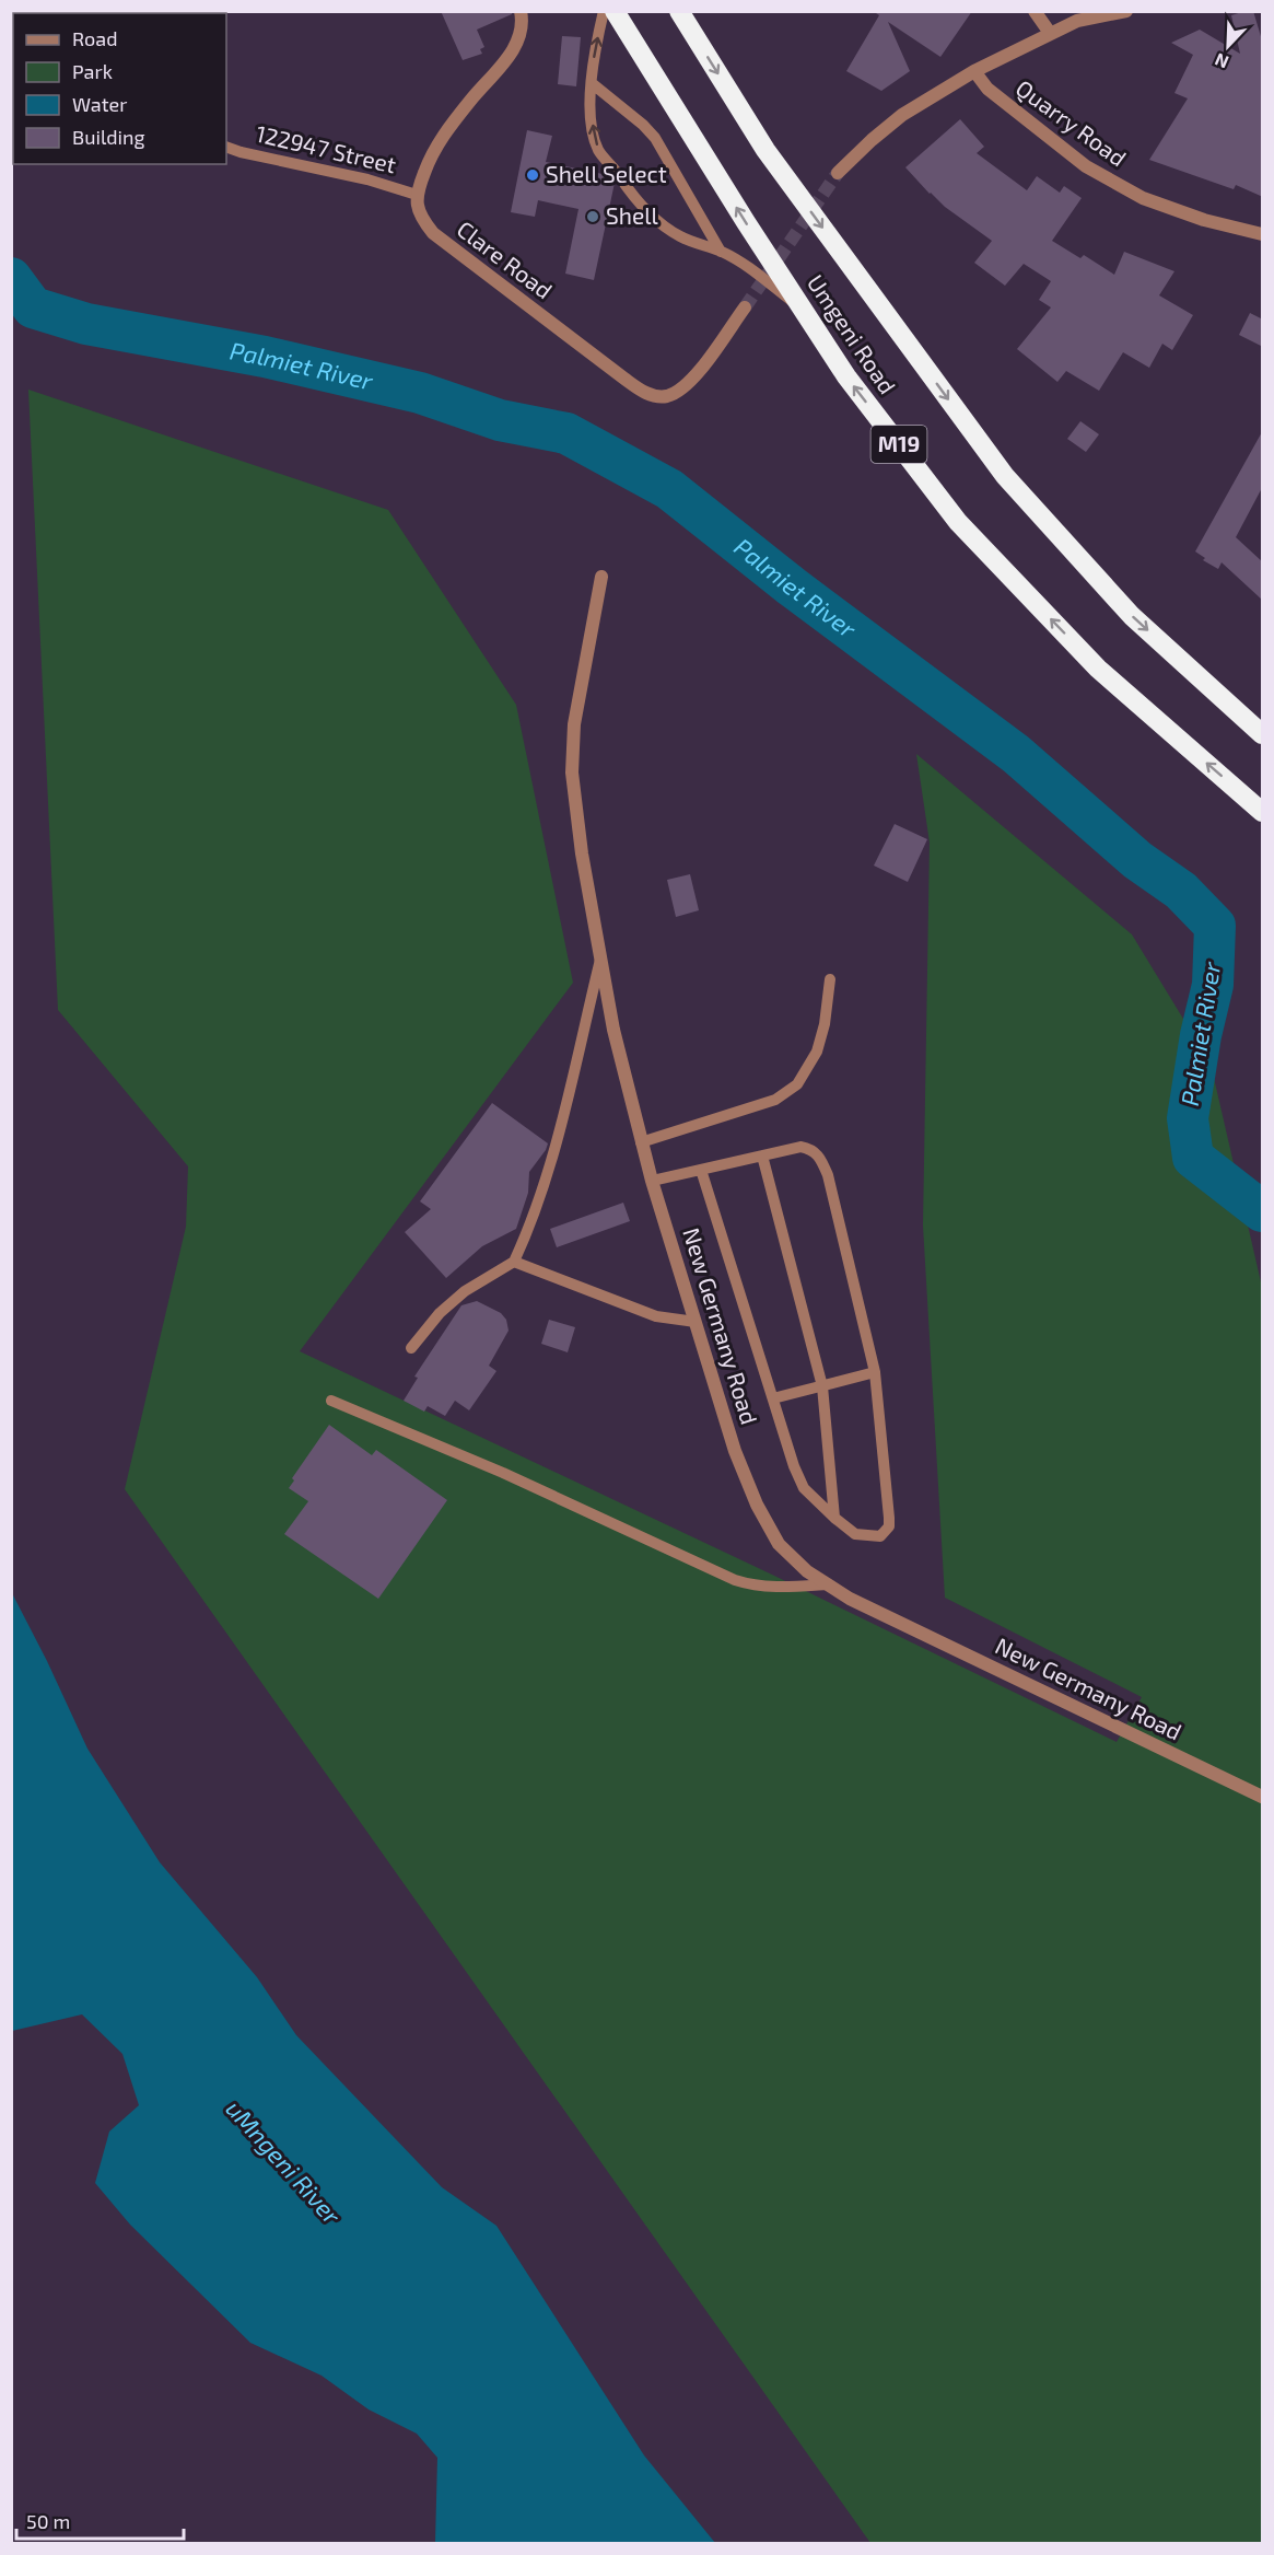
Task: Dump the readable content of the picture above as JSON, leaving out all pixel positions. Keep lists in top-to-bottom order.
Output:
{
  "streets": {
    "highway": ["Umgeni Road", "M19"],
    "street": ["Quarry Road", "Clare Road", "New Germany Road"],
    "lane": ["122947 Street"]
  },
  "crossings": [
    ["122947 Street", "Clare Road"]
  ],
  "water": ["Palmiet River", "uMngeni River"],
  "places": ["Shell Select", "Shell"],
  "legend": [
    "Road",
    "Park",
    "Water",
    "Building"
  ],
  "scale_bar": "50 m",
  "north": "bottom left"
}
